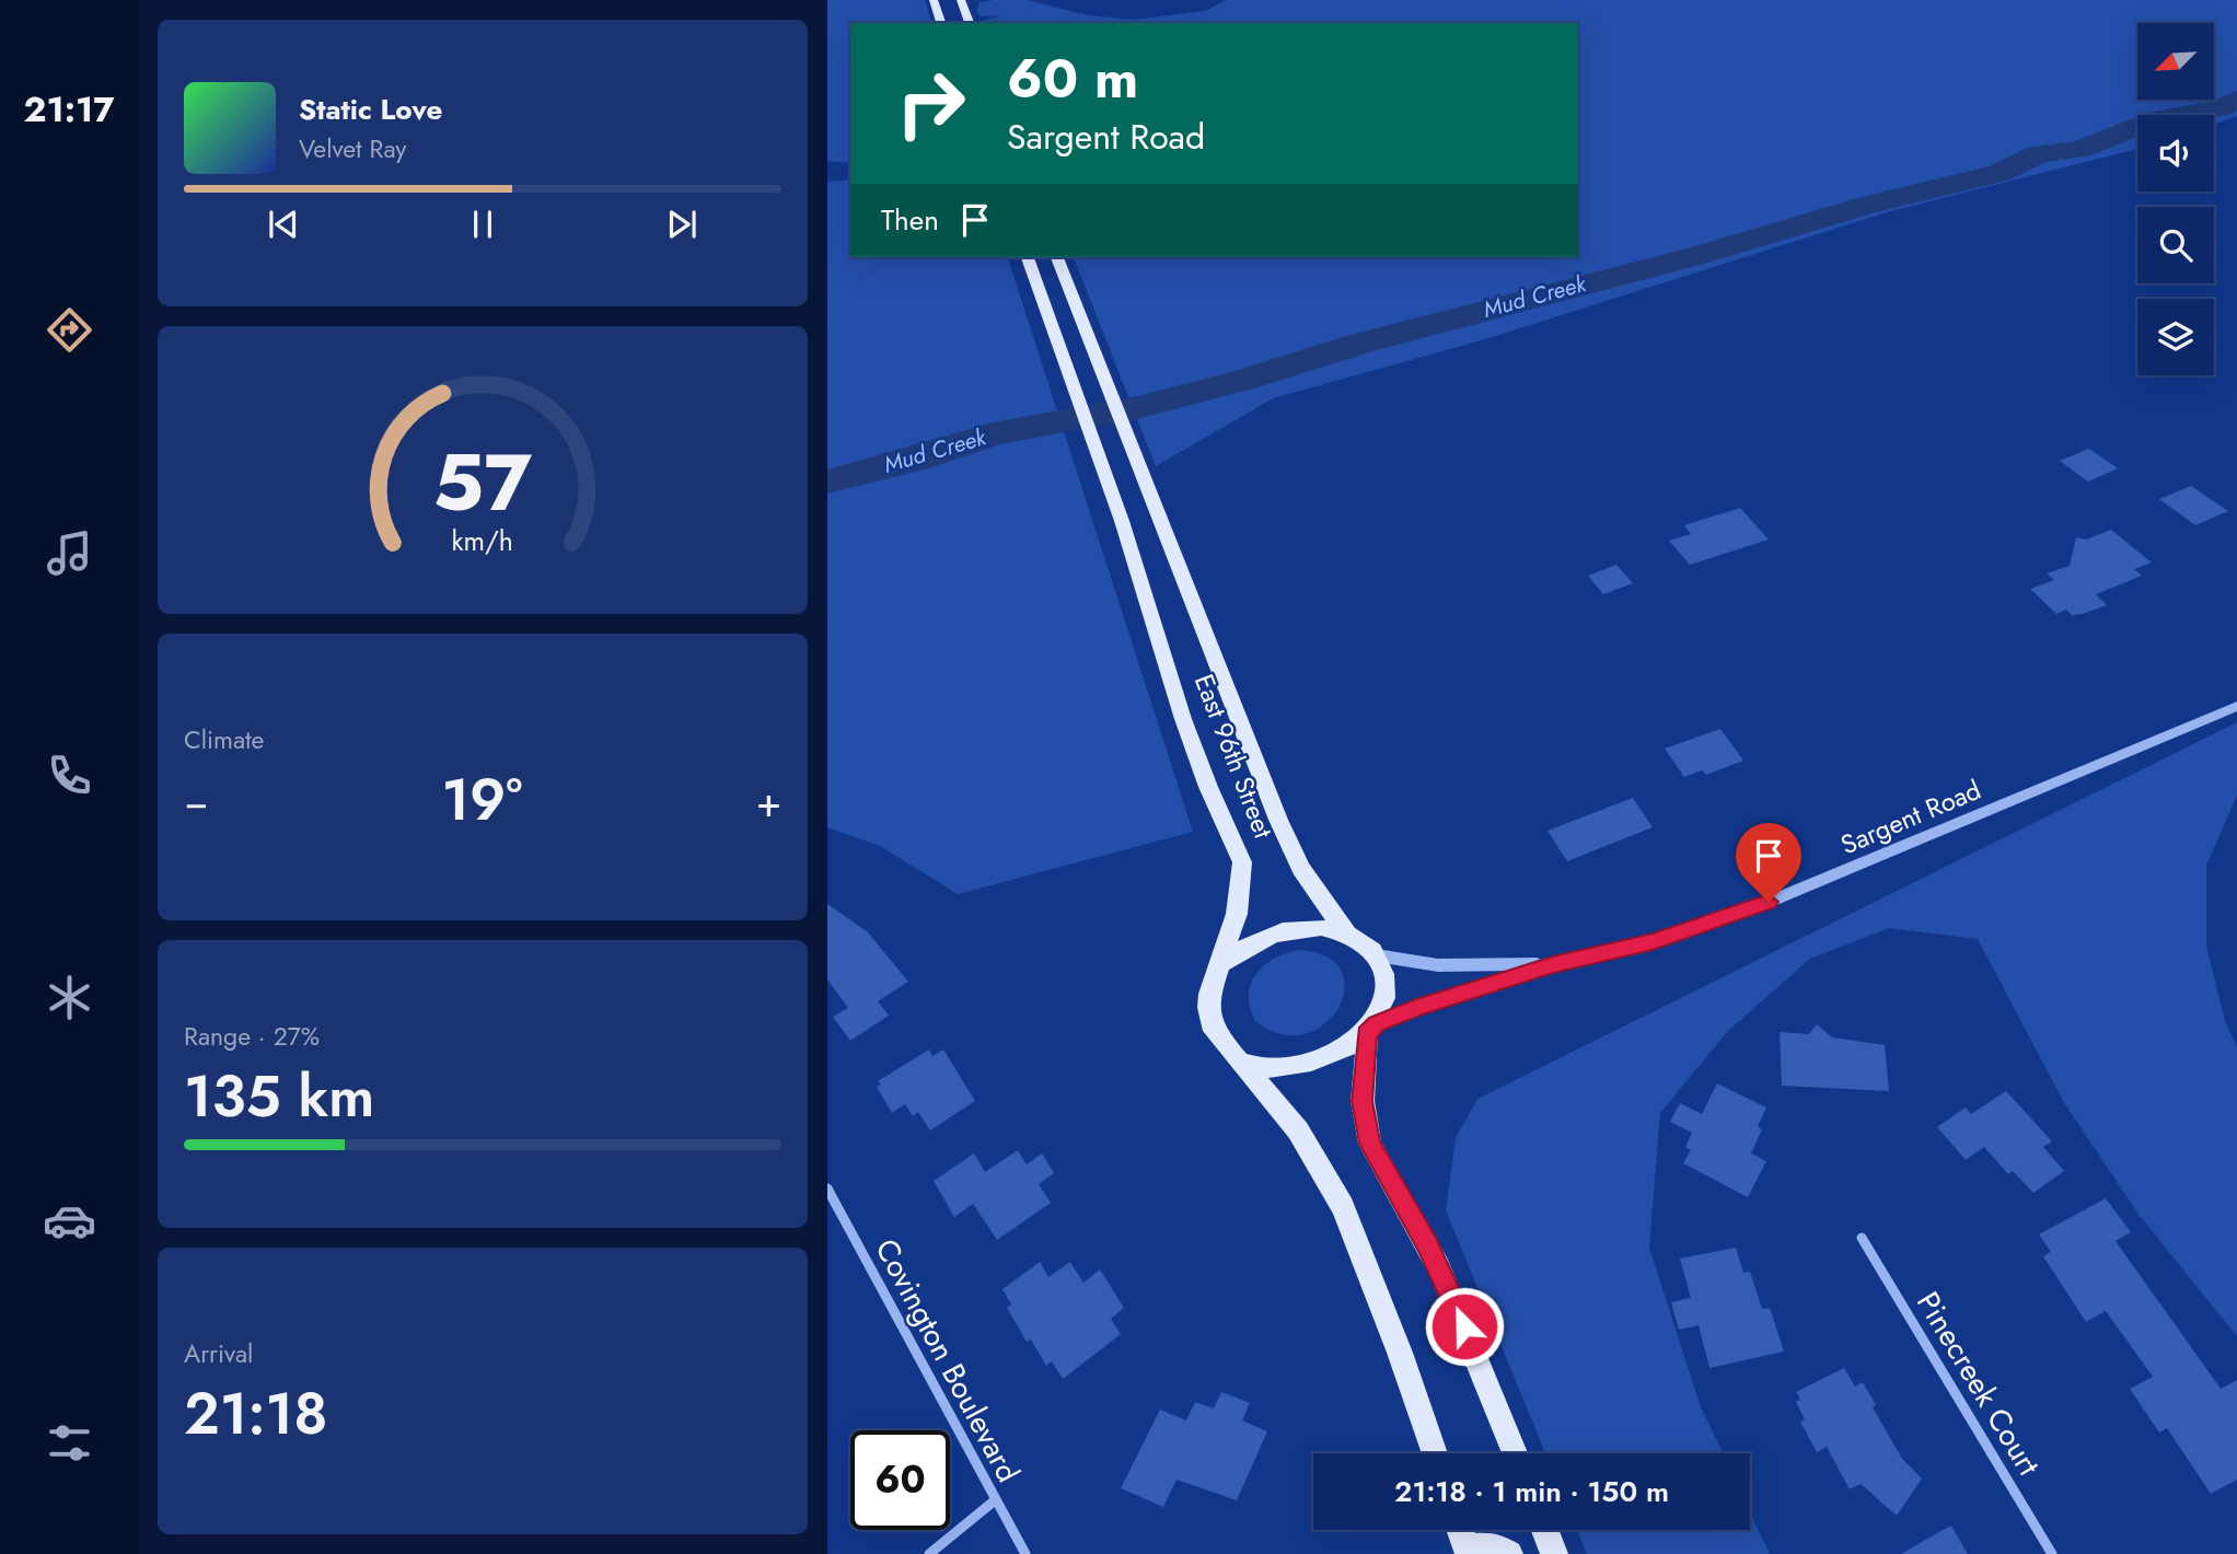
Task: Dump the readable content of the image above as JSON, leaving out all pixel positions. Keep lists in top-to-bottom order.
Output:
{
  "streets": {
    "main road": ["East 96th Street"],
    "street": ["Sargent Road", "Covington Boulevard", "Pinecreek Court"]
  },
  "crossings": [
    ["East 96th Street", "Sargent Road"]
  ],
  "water": ["Mud Creek"],
  "north": "bottom left",
  "page": {
    "tabs": "21:17",
    "turn": ["60 m", "Sargent Road"],
    "song": ["Static Love", "Velvet Ray"],
    "then": "Then",
    "tile": [
      "Climate",
      ["Range · 27%", "135 km"],
      ["Arrival", "21:18"]
    ],
    "heat": ["−", "19°", "+"],
    "limit": "60",
    "trip": "21:18 · 1 min · 150 m",
    "gauge": ["57", "km/h"]
  }
}
